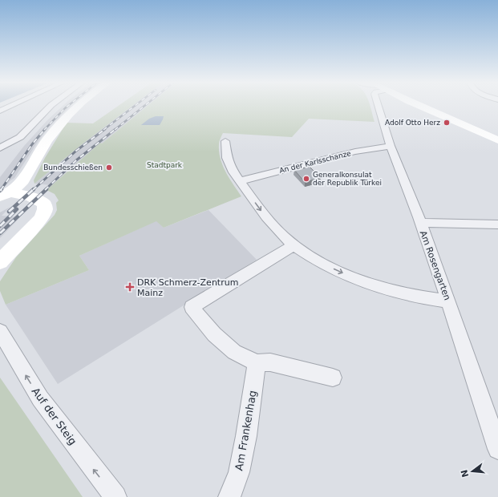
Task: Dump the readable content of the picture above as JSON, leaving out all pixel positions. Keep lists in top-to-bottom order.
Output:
{
  "streets": {
    "street": [
      "An der Karlsschanze",
      "Am Rosengarten",
      "Auf der Steig",
      "Am Frankenhag"
    ]
  },
  "crossings": [
    ["An der Karlsschanze", "Am Rosengarten"]
  ],
  "one_way": ["Auf der Steig"],
  "parks": ["Stadtpark"],
  "places": {
    "other": ["Adolf Otto Herz", "Bundesschießen", "Generalkonsulat der Republik Türkei"],
    "health": ["DRK Schmerz-Zentrum Mainz"]
  },
  "north": "left"
}
